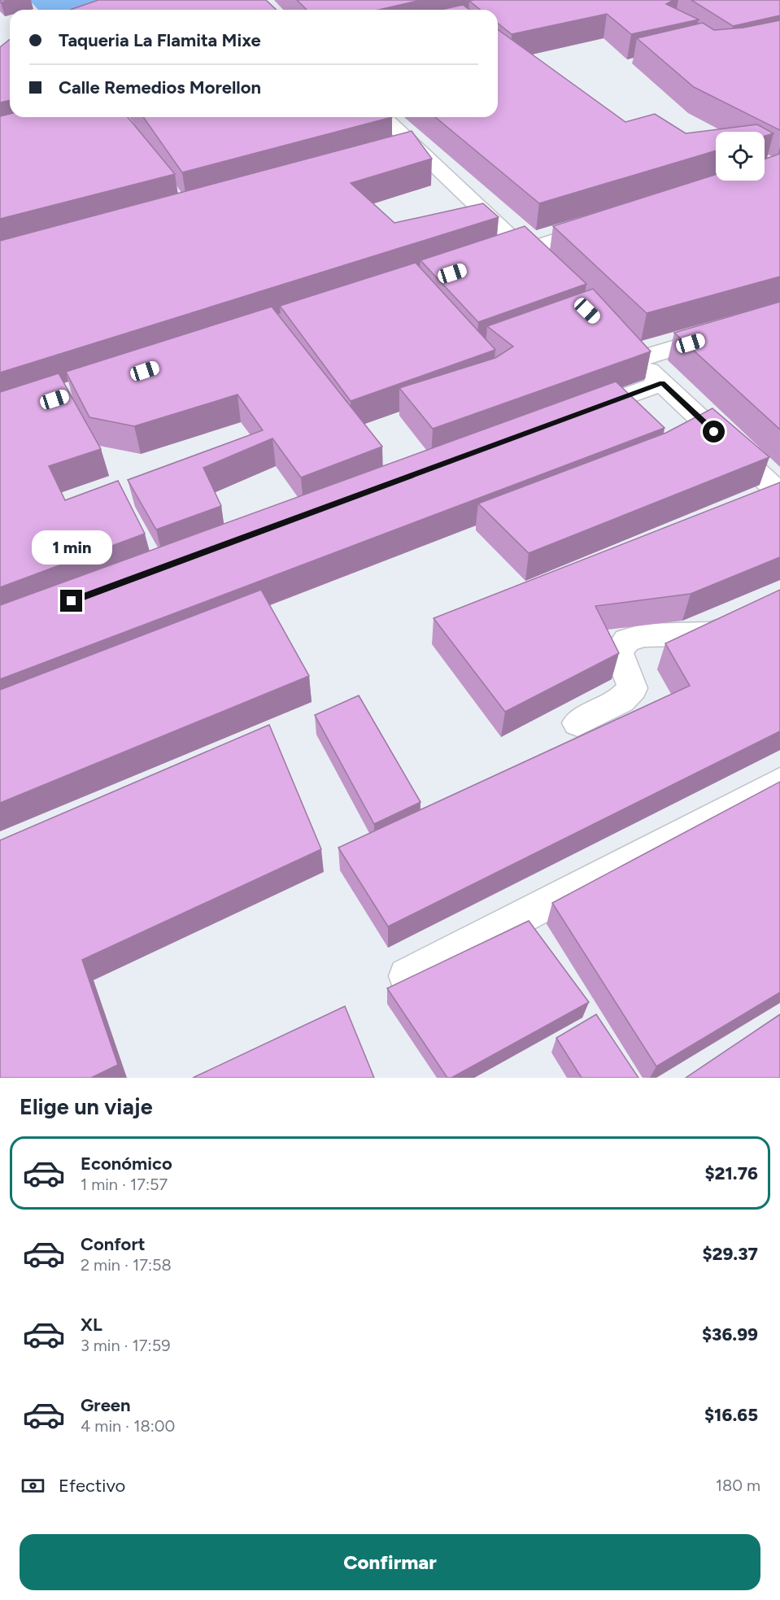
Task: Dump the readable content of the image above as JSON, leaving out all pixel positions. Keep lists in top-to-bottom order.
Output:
{
  "page": {
    "banner": ["Taqueria La Flamita Mixe", "Calle Remedios Morellon"],
    "bubble": "1 min",
    "heading": "Elige un viaje",
    "list": [
      {
        "name": "Económico",
        "note": "1 min · 17:57",
        "value": "$21.76"
      },
      {
        "name": "Confort",
        "note": "2 min · 17:58",
        "value": "$29.37"
      },
      {
        "name": "XL",
        "note": "3 min · 17:59",
        "value": "$36.99"
      },
      {
        "name": "Green",
        "note": "4 min · 18:00",
        "value": "$16.65"
      }
    ],
    "pay": ["Efectivo", "180 m"],
    "buttons": "Confirmar"
  }
}
